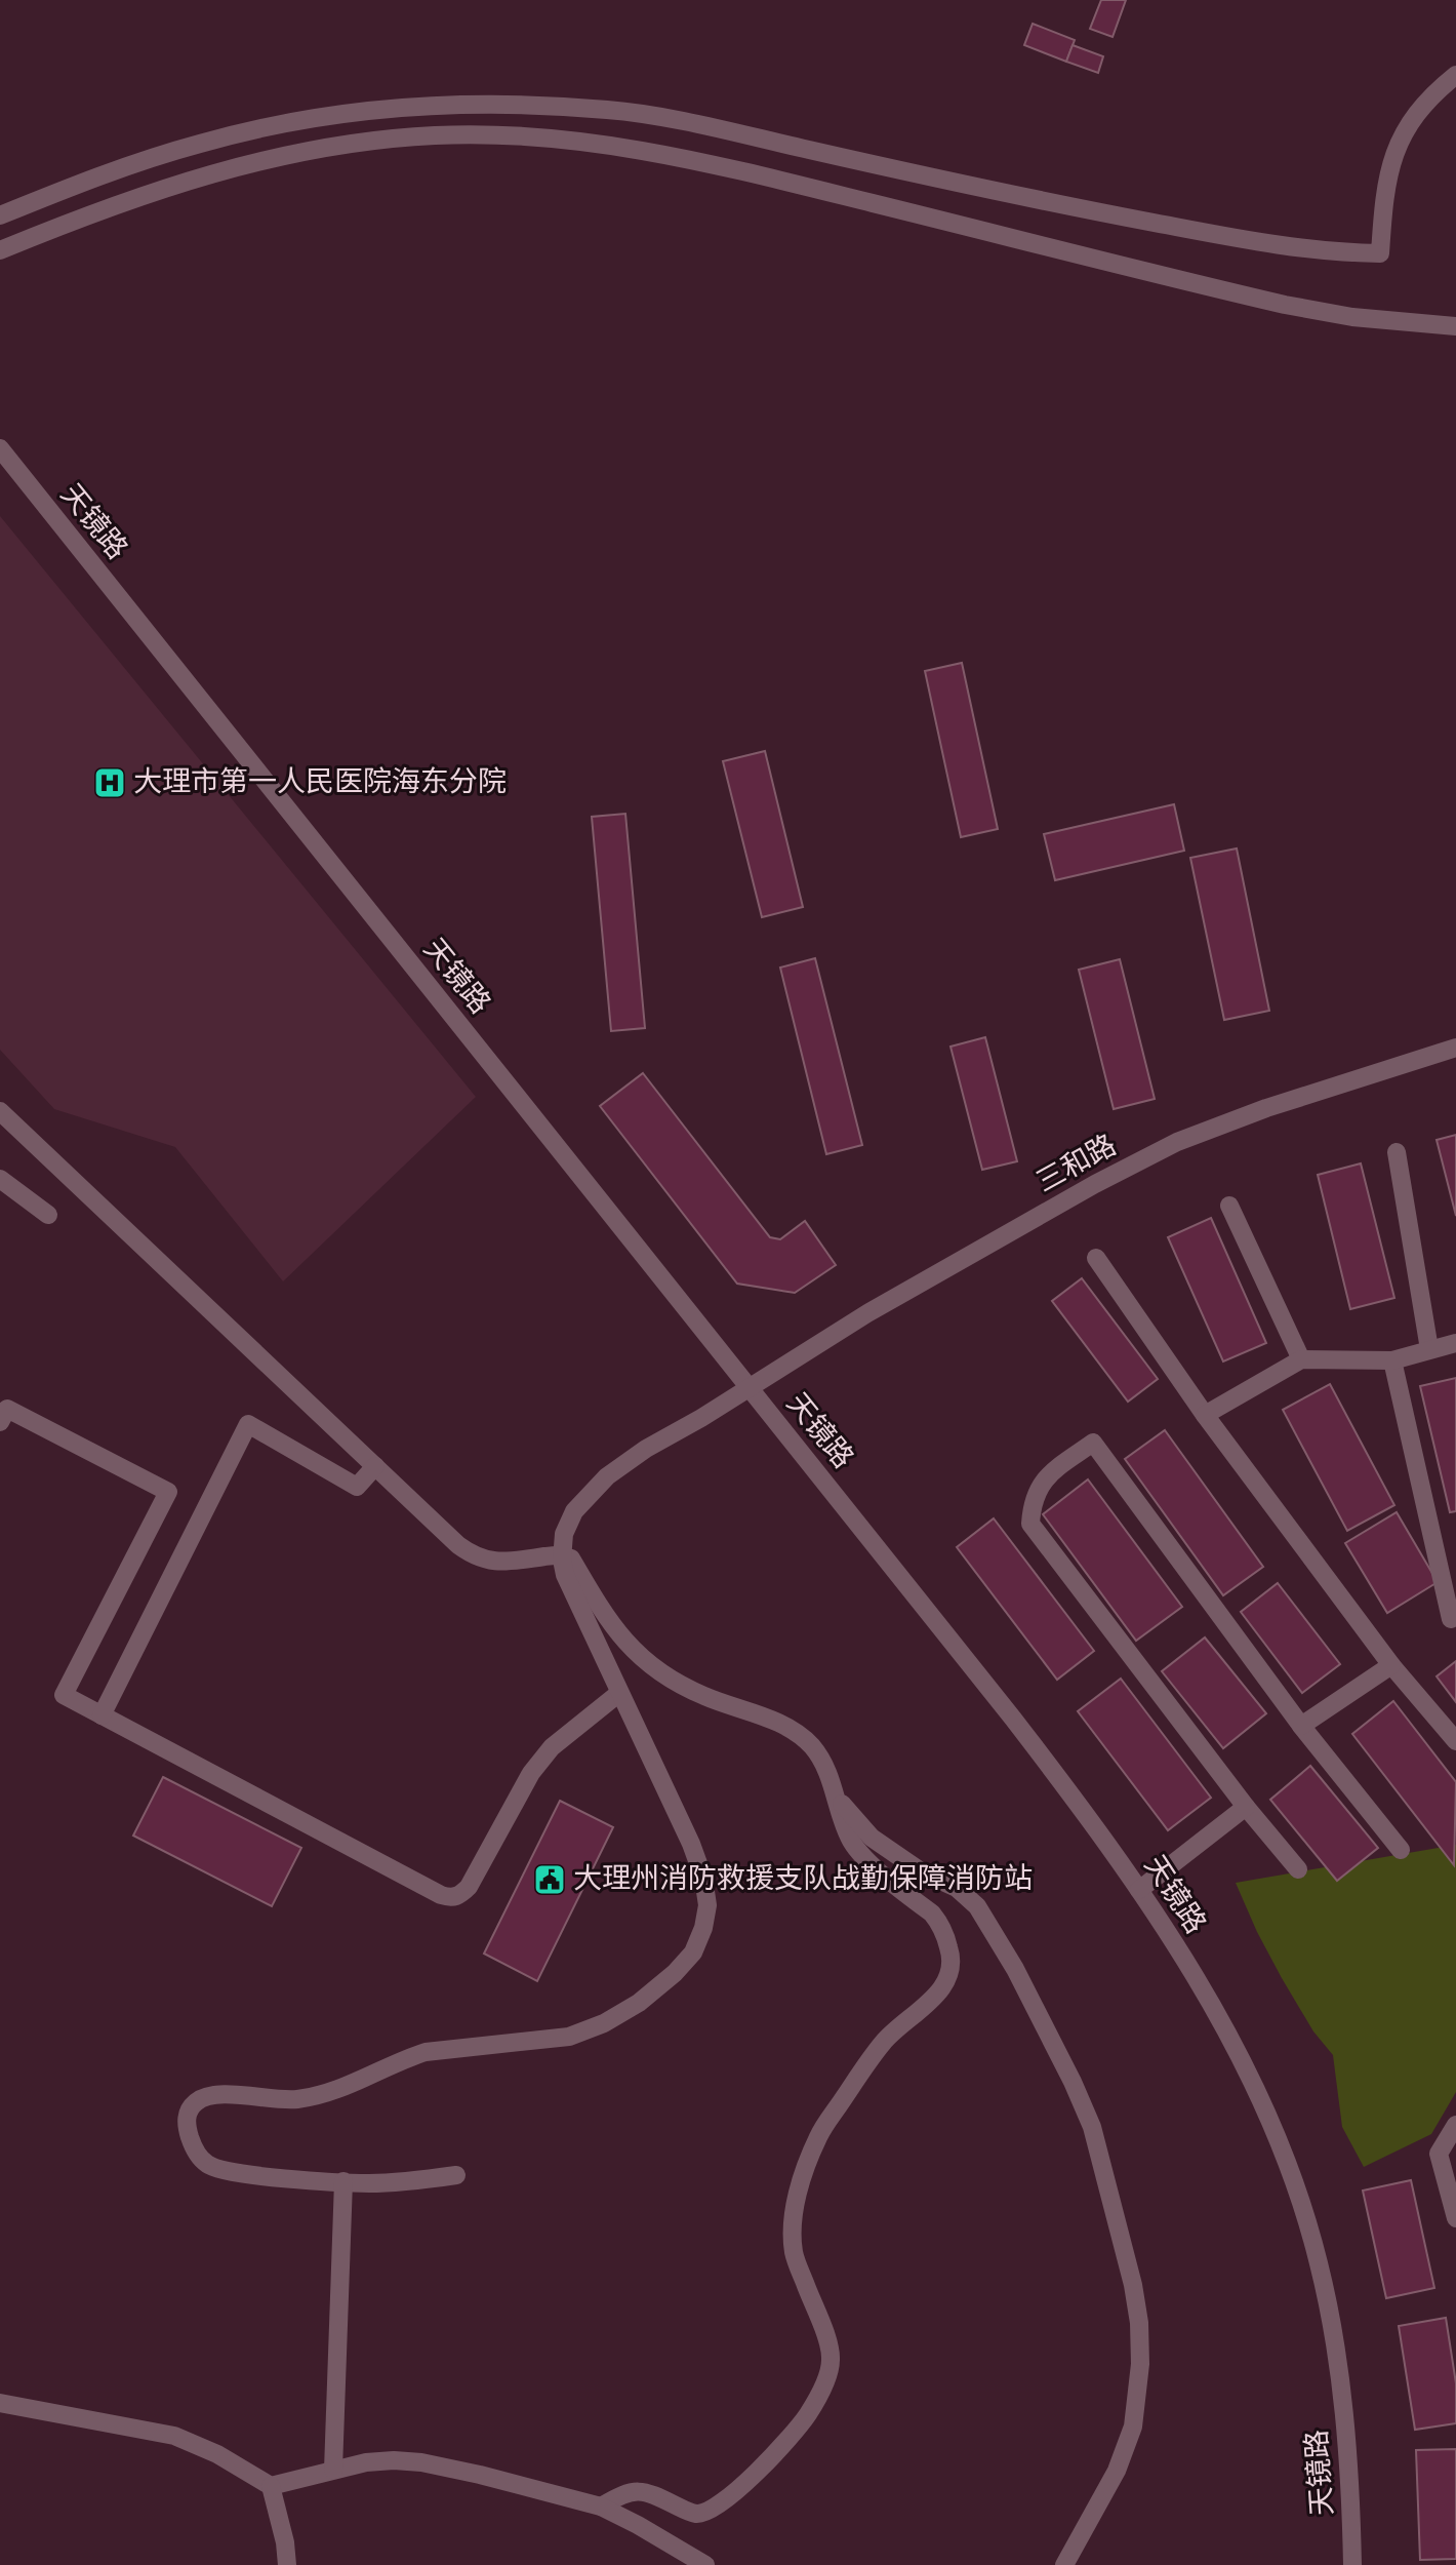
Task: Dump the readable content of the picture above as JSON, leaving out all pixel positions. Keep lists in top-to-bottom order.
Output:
{
  "streets": {
    "street": ["天镜路", "三和路"]
  },
  "crossings": [
    ["天镜路", "三和路"]
  ],
  "places": {
    "hospital": ["大理市第一人民医院海东分院"],
    "public building": ["大理州消防救援支队战勤保障消防站"]
  }
}
